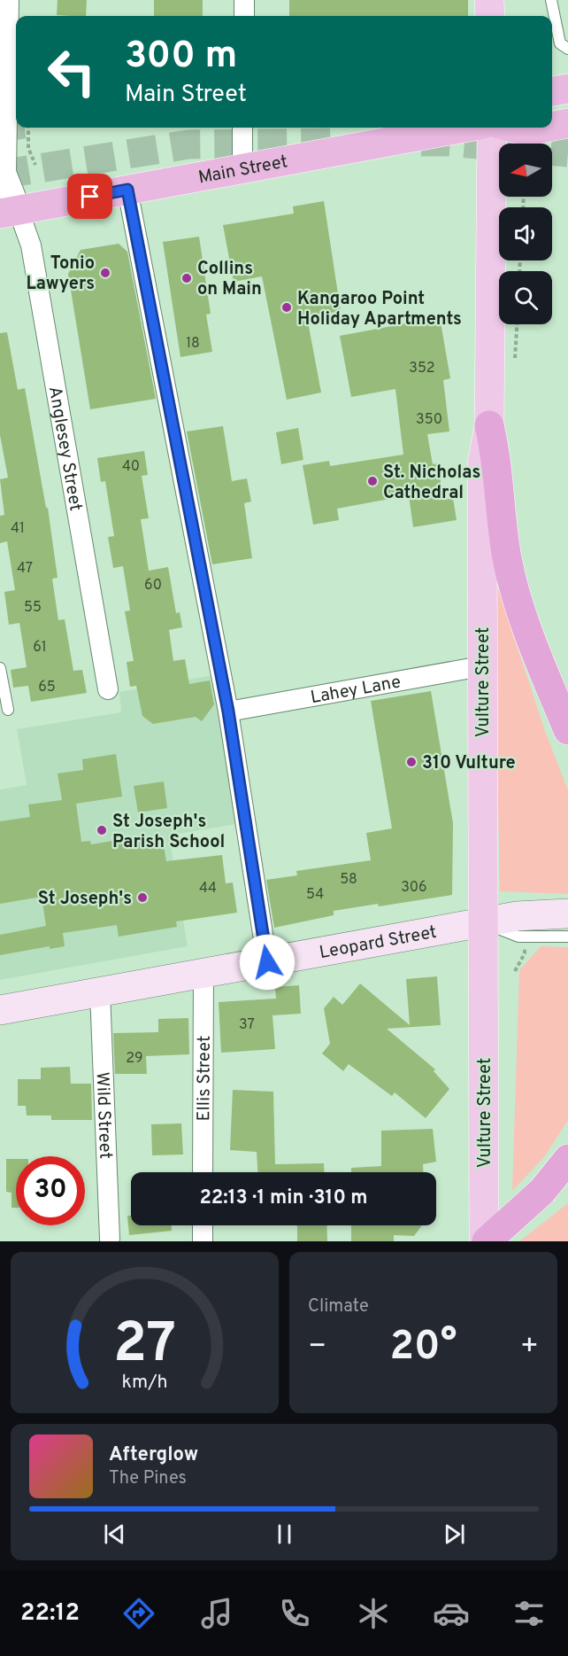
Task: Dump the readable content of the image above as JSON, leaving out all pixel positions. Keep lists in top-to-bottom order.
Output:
{
  "streets": {
    "highway": ["Main Street"],
    "main road": ["Vulture Street", "Leopard Street"],
    "street": [
      "Anglesey Street",
      "Lahey Lane",
      "Ellis Street",
      "Wild Street"
    ]
  },
  "crossings": [
    ["Main Street", "Anglesey Street"],
    ["Vulture Street", "Lahey Lane"],
    ["Vulture Street", "Leopard Street"],
    ["Leopard Street", "Ellis Street"],
    ["Leopard Street", "Wild Street"]
  ],
  "places": [
    "Tonio Lawyers",
    "Collins on Main",
    "Kangaroo Point Holiday Apartments",
    "St. Nicholas Cathedral",
    "310 Vulture",
    "St Joseph's Parish School",
    "St Joseph's"
  ],
  "house_numbers": [
    "18",
    "352",
    "350",
    "40",
    "41",
    "47",
    "60",
    "55",
    "61",
    "65",
    "58",
    "306",
    "44",
    "54",
    "37",
    "29"
  ],
  "north": "left",
  "page": {
    "turn": ["300 m", "Main Street"],
    "limit": "30",
    "trip": "22:13 · 1 min · 310 m",
    "tile": "Climate",
    "heat": ["−", "20°", "+"],
    "song": ["Afterglow", "The Pines"],
    "tabs": "22:12",
    "gauge": ["27", "km/h"]
  }
}
